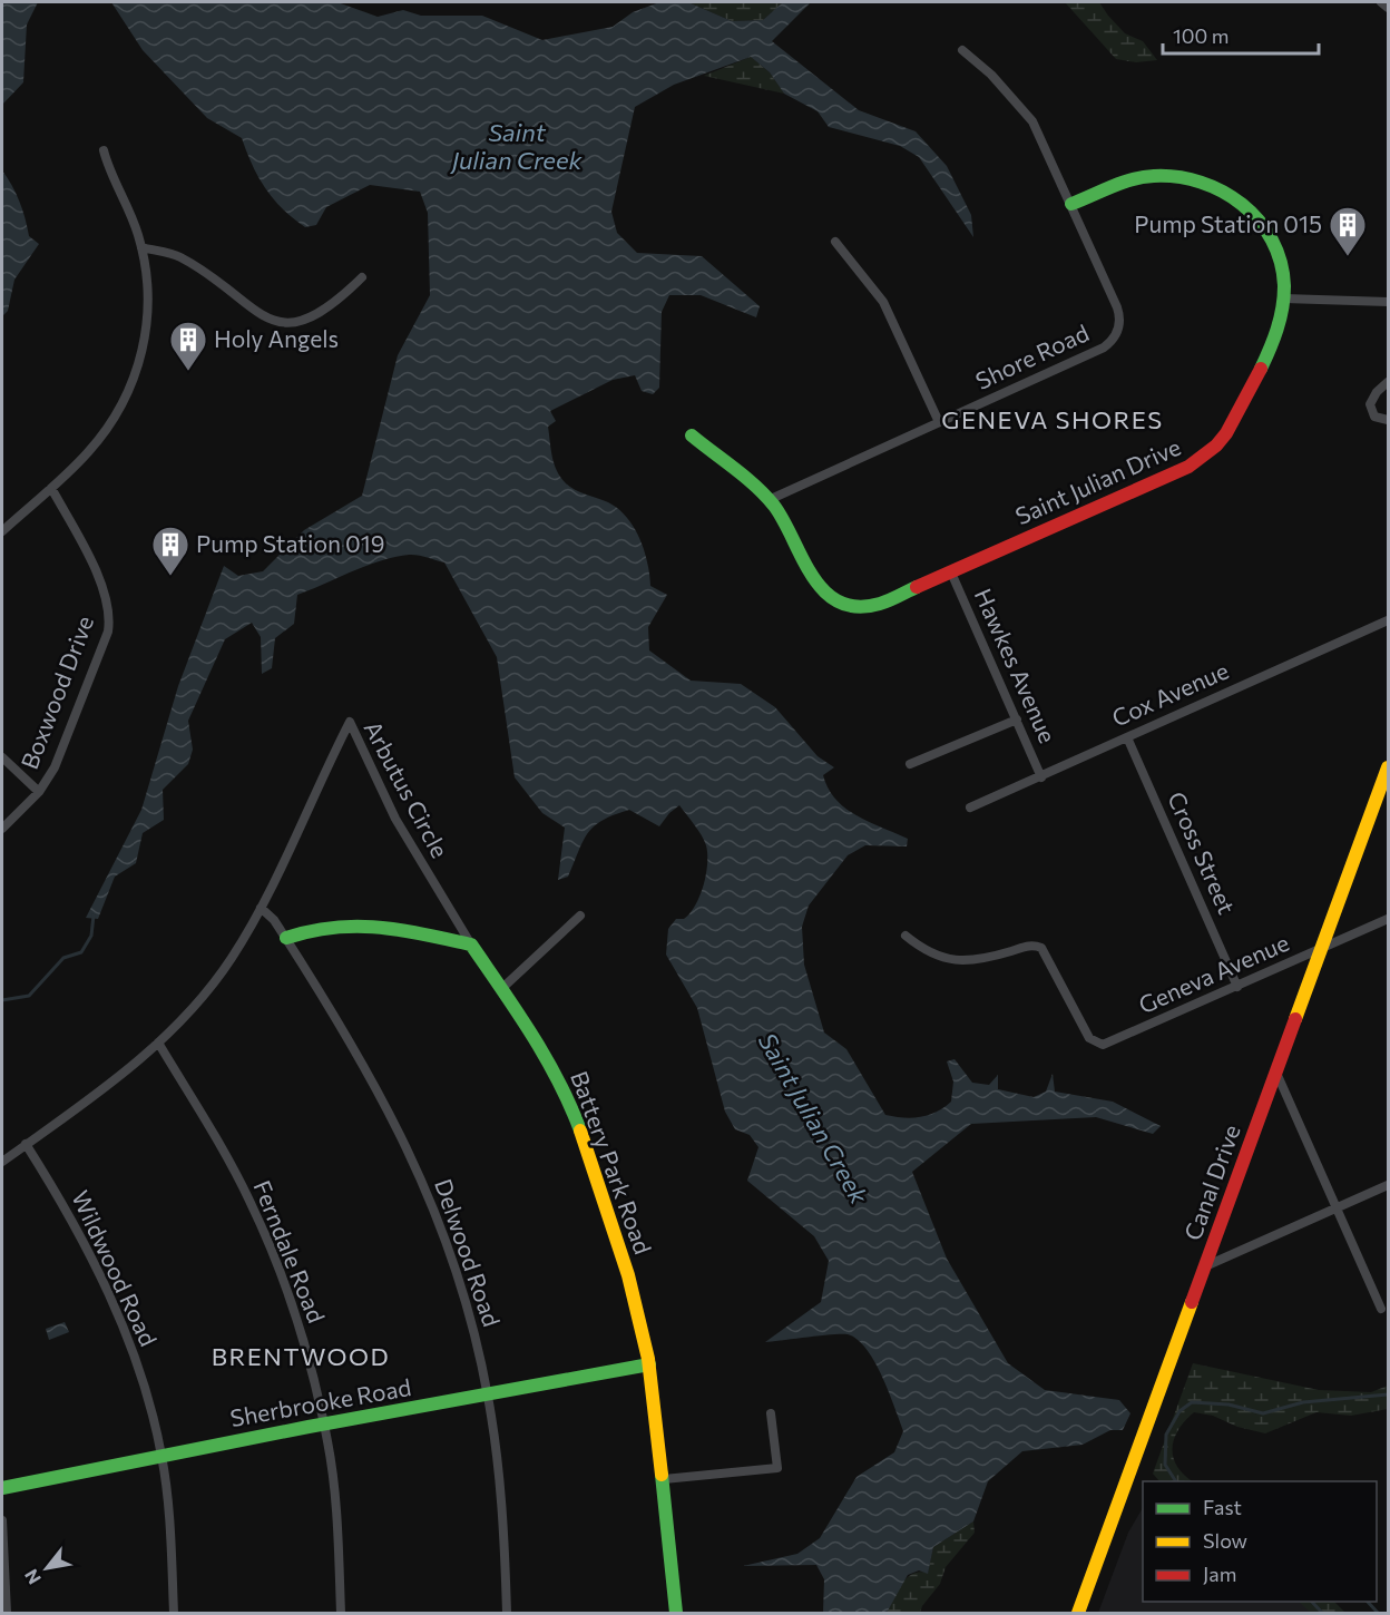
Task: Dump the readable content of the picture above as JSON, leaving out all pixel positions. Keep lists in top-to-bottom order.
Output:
{
  "streets": {
    "street": [
      "Shore Road",
      "Saint Julian Drive",
      "Hawkes Avenue",
      "Boxwood Drive",
      "Cox Avenue",
      "Arbutus Circle",
      "Cross Street",
      "Geneva Avenue",
      "Battery Park Road",
      "Canal Drive",
      "Ferndale Road",
      "Delwood Road",
      "Wildwood Road",
      "Sherbrooke Road"
    ]
  },
  "crossings": [
    ["Shore Road", "Saint Julian Drive"],
    ["Saint Julian Drive", "Hawkes Avenue"],
    ["Hawkes Avenue", "Cox Avenue"],
    ["Cox Avenue", "Cross Street"],
    ["Arbutus Circle", "Battery Park Road"],
    ["Cross Street", "Geneva Avenue"],
    ["Geneva Avenue", "Canal Drive"],
    ["Battery Park Road", "Sherbrooke Road"],
    ["Ferndale Road", "Sherbrooke Road"],
    ["Delwood Road", "Sherbrooke Road"],
    ["Wildwood Road", "Sherbrooke Road"]
  ],
  "districts": ["GENEVA SHORES", "BRENTWOOD"],
  "water": ["Saint Julian Creek"],
  "places": {
    "building": ["Pump Station 015", "Holy Angels", "Pump Station 019"]
  },
  "legend": ["Fast", "Slow", "Jam"],
  "scale_bar": "100 m",
  "north": "bottom left"
}
